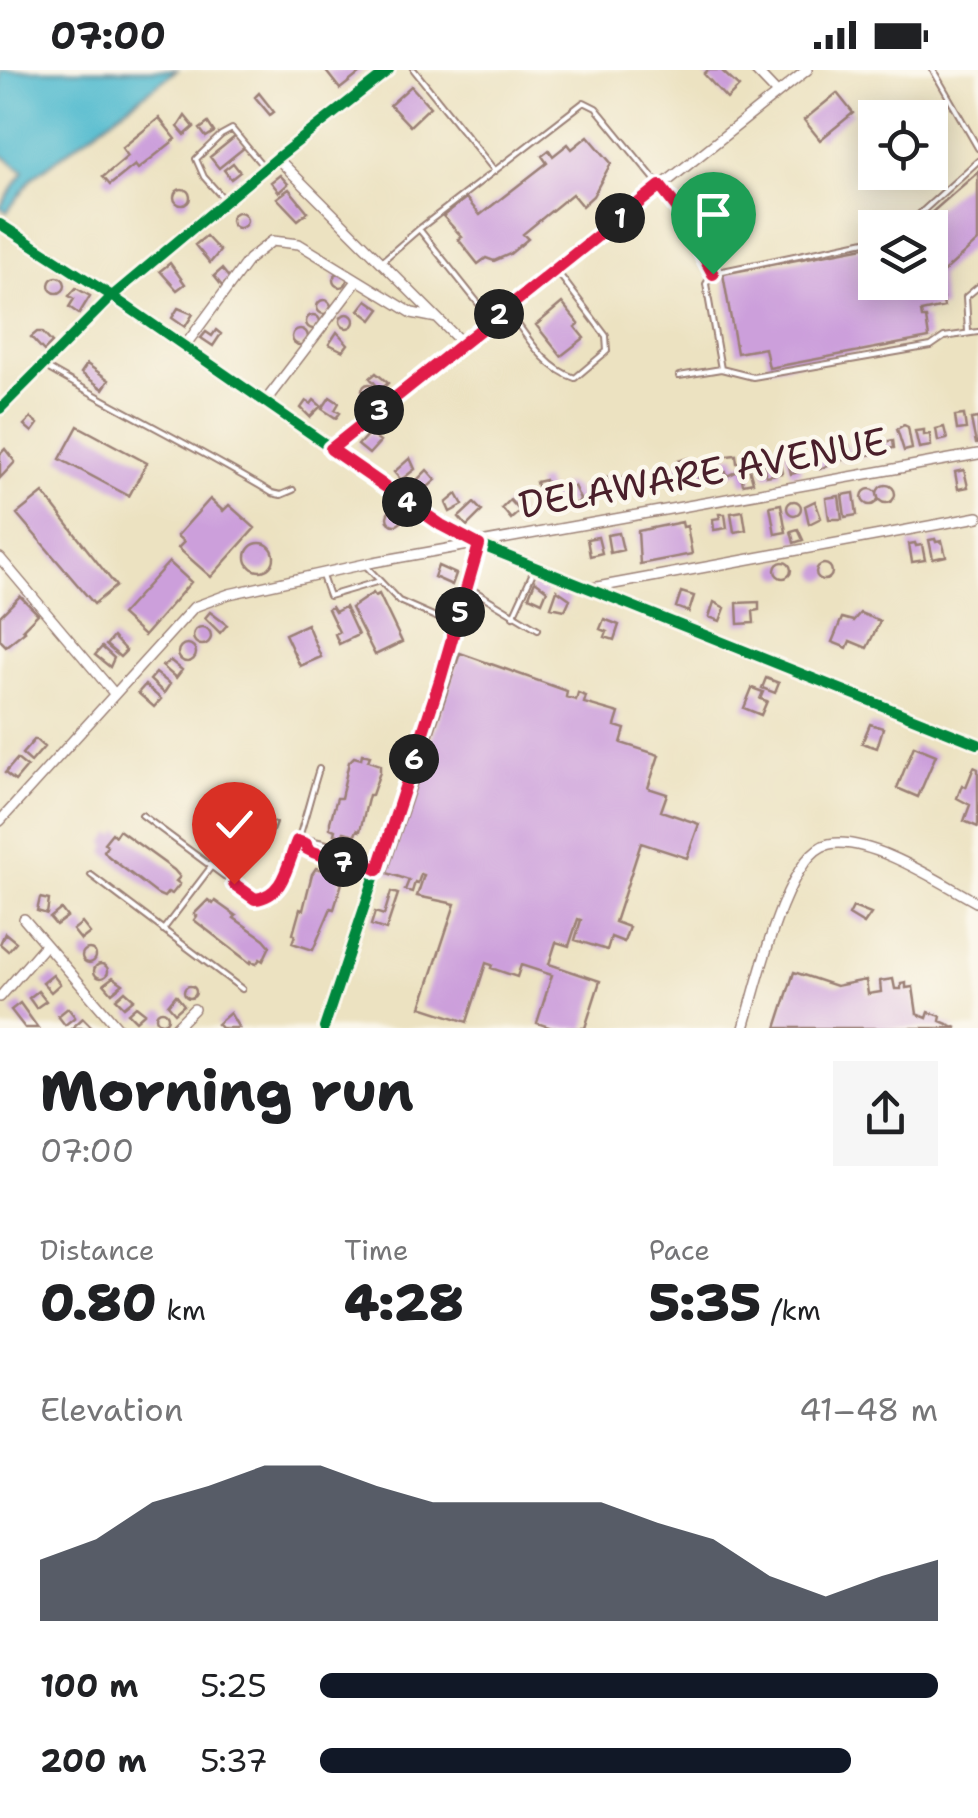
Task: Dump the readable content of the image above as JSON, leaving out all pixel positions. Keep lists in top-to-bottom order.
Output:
{
  "streets": {
    "street": ["DELAWARE AVENUE"]
  },
  "page": {
    "status": "07:00",
    "pins": [
      "1",
      "2",
      "3",
      "4",
      "5",
      "6",
      "7"
    ],
    "heading": ["Morning run", "07:00"],
    "stats": [
      ["Distance", "0.80 km"],
      ["Time", "4:28"],
      ["Pace", "5:35 /km"]
    ],
    "chart": ["Elevation", "41–48 m"],
    "list": [
      {
        "name": "100 m",
        "note": "5:25"
      },
      {
        "name": "200 m",
        "note": "5:37"
      }
    ]
  }
}
